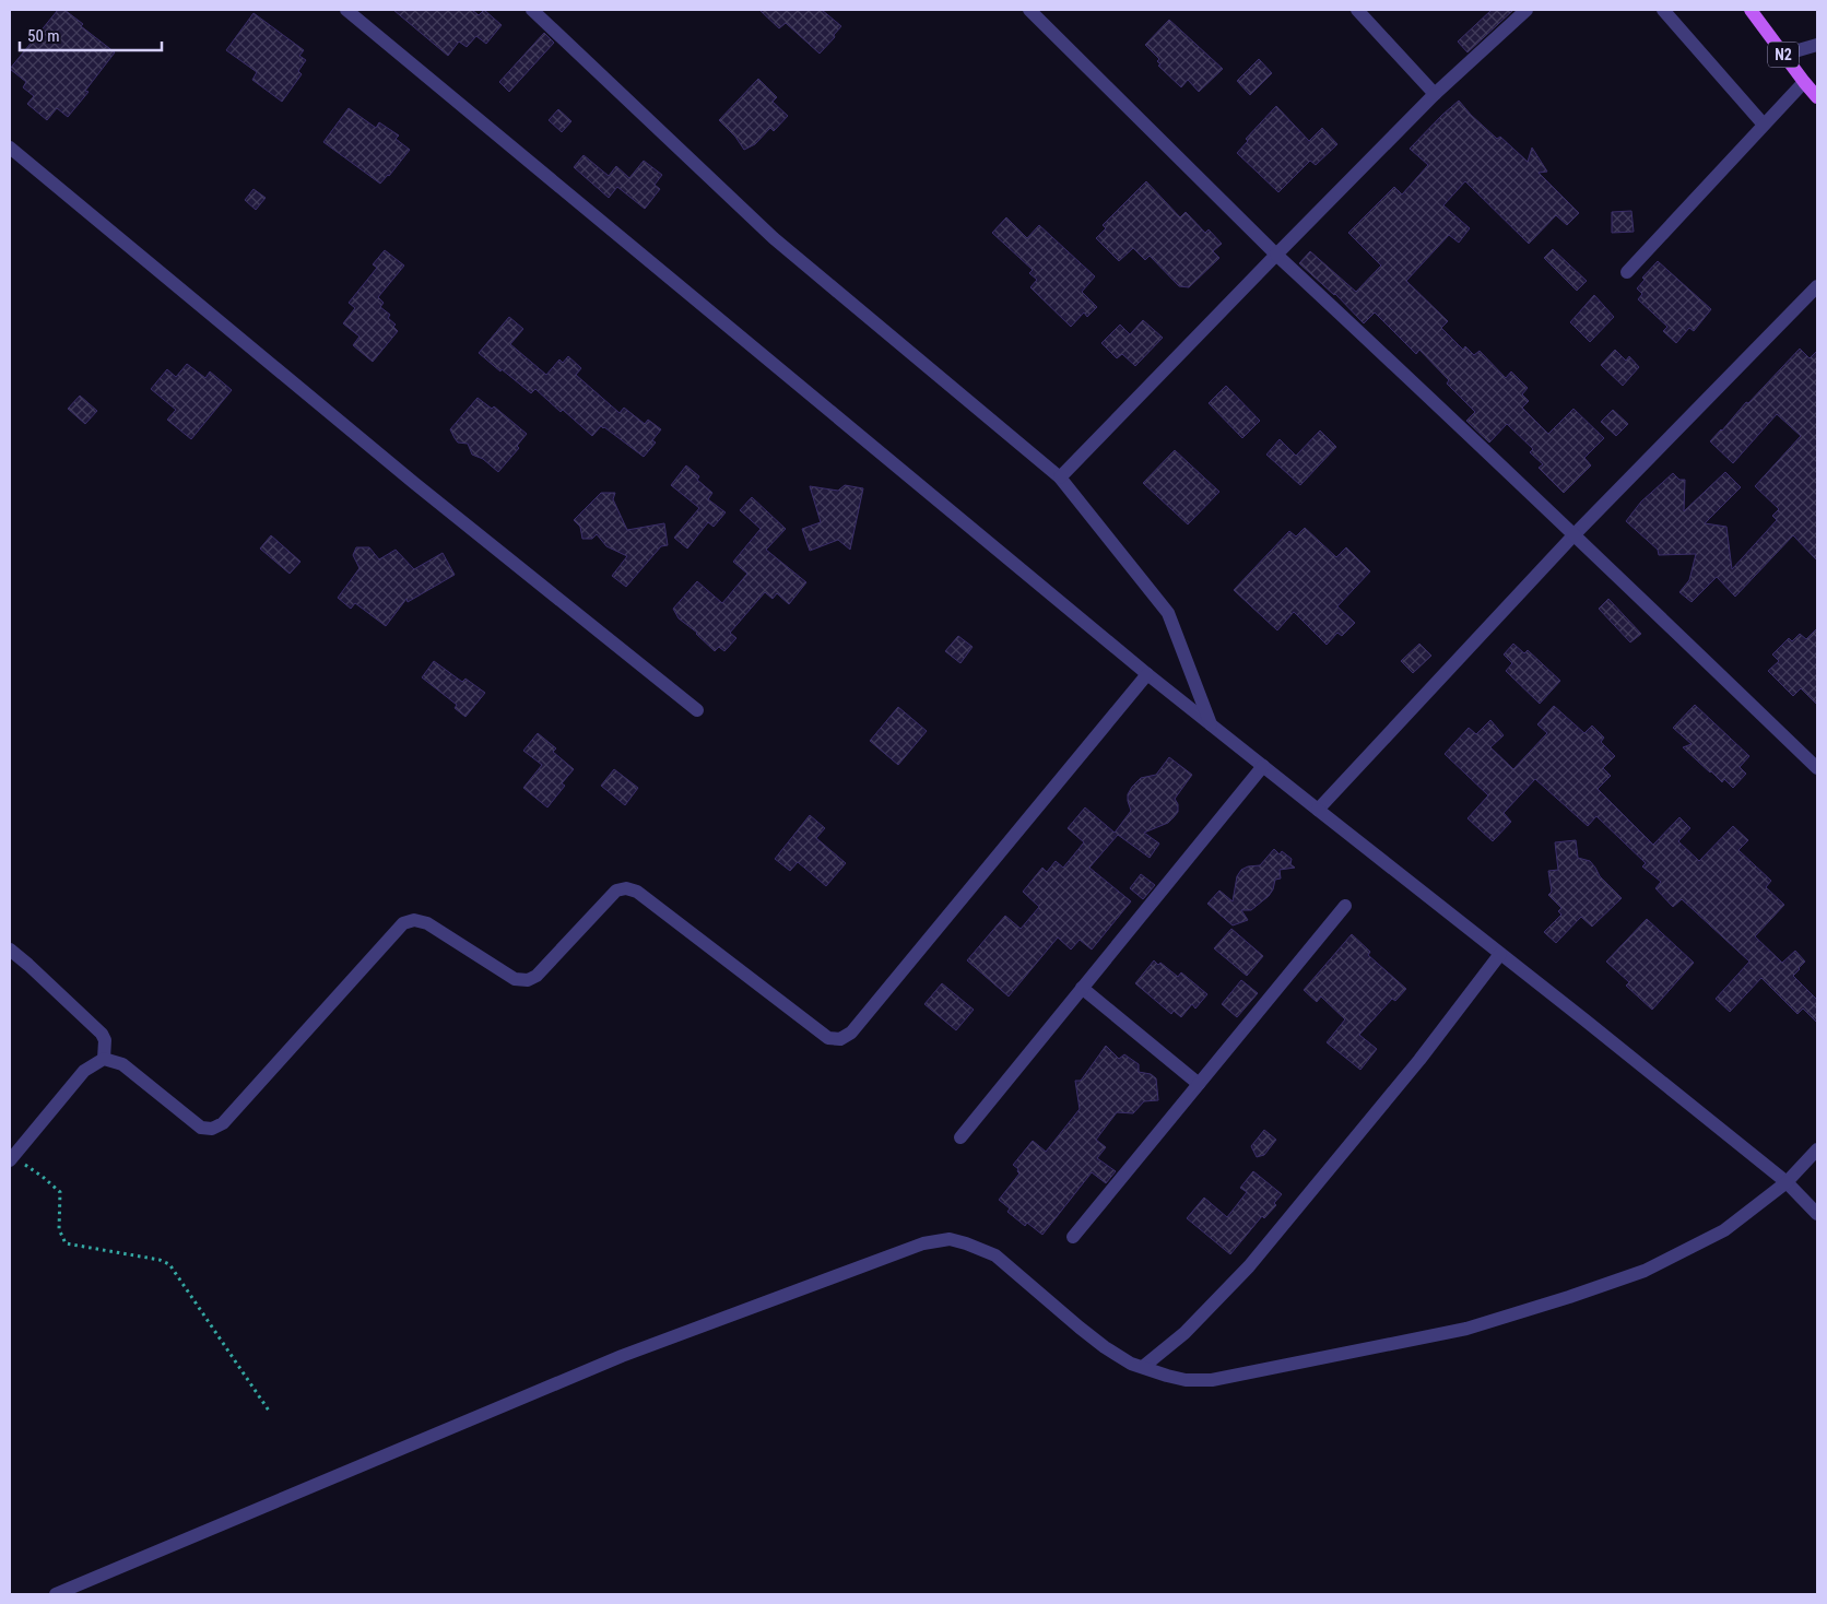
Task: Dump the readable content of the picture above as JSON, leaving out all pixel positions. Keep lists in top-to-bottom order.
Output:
{
  "streets": {
    "main road": ["N2"]
  },
  "scale_bar": "50 m"
}
